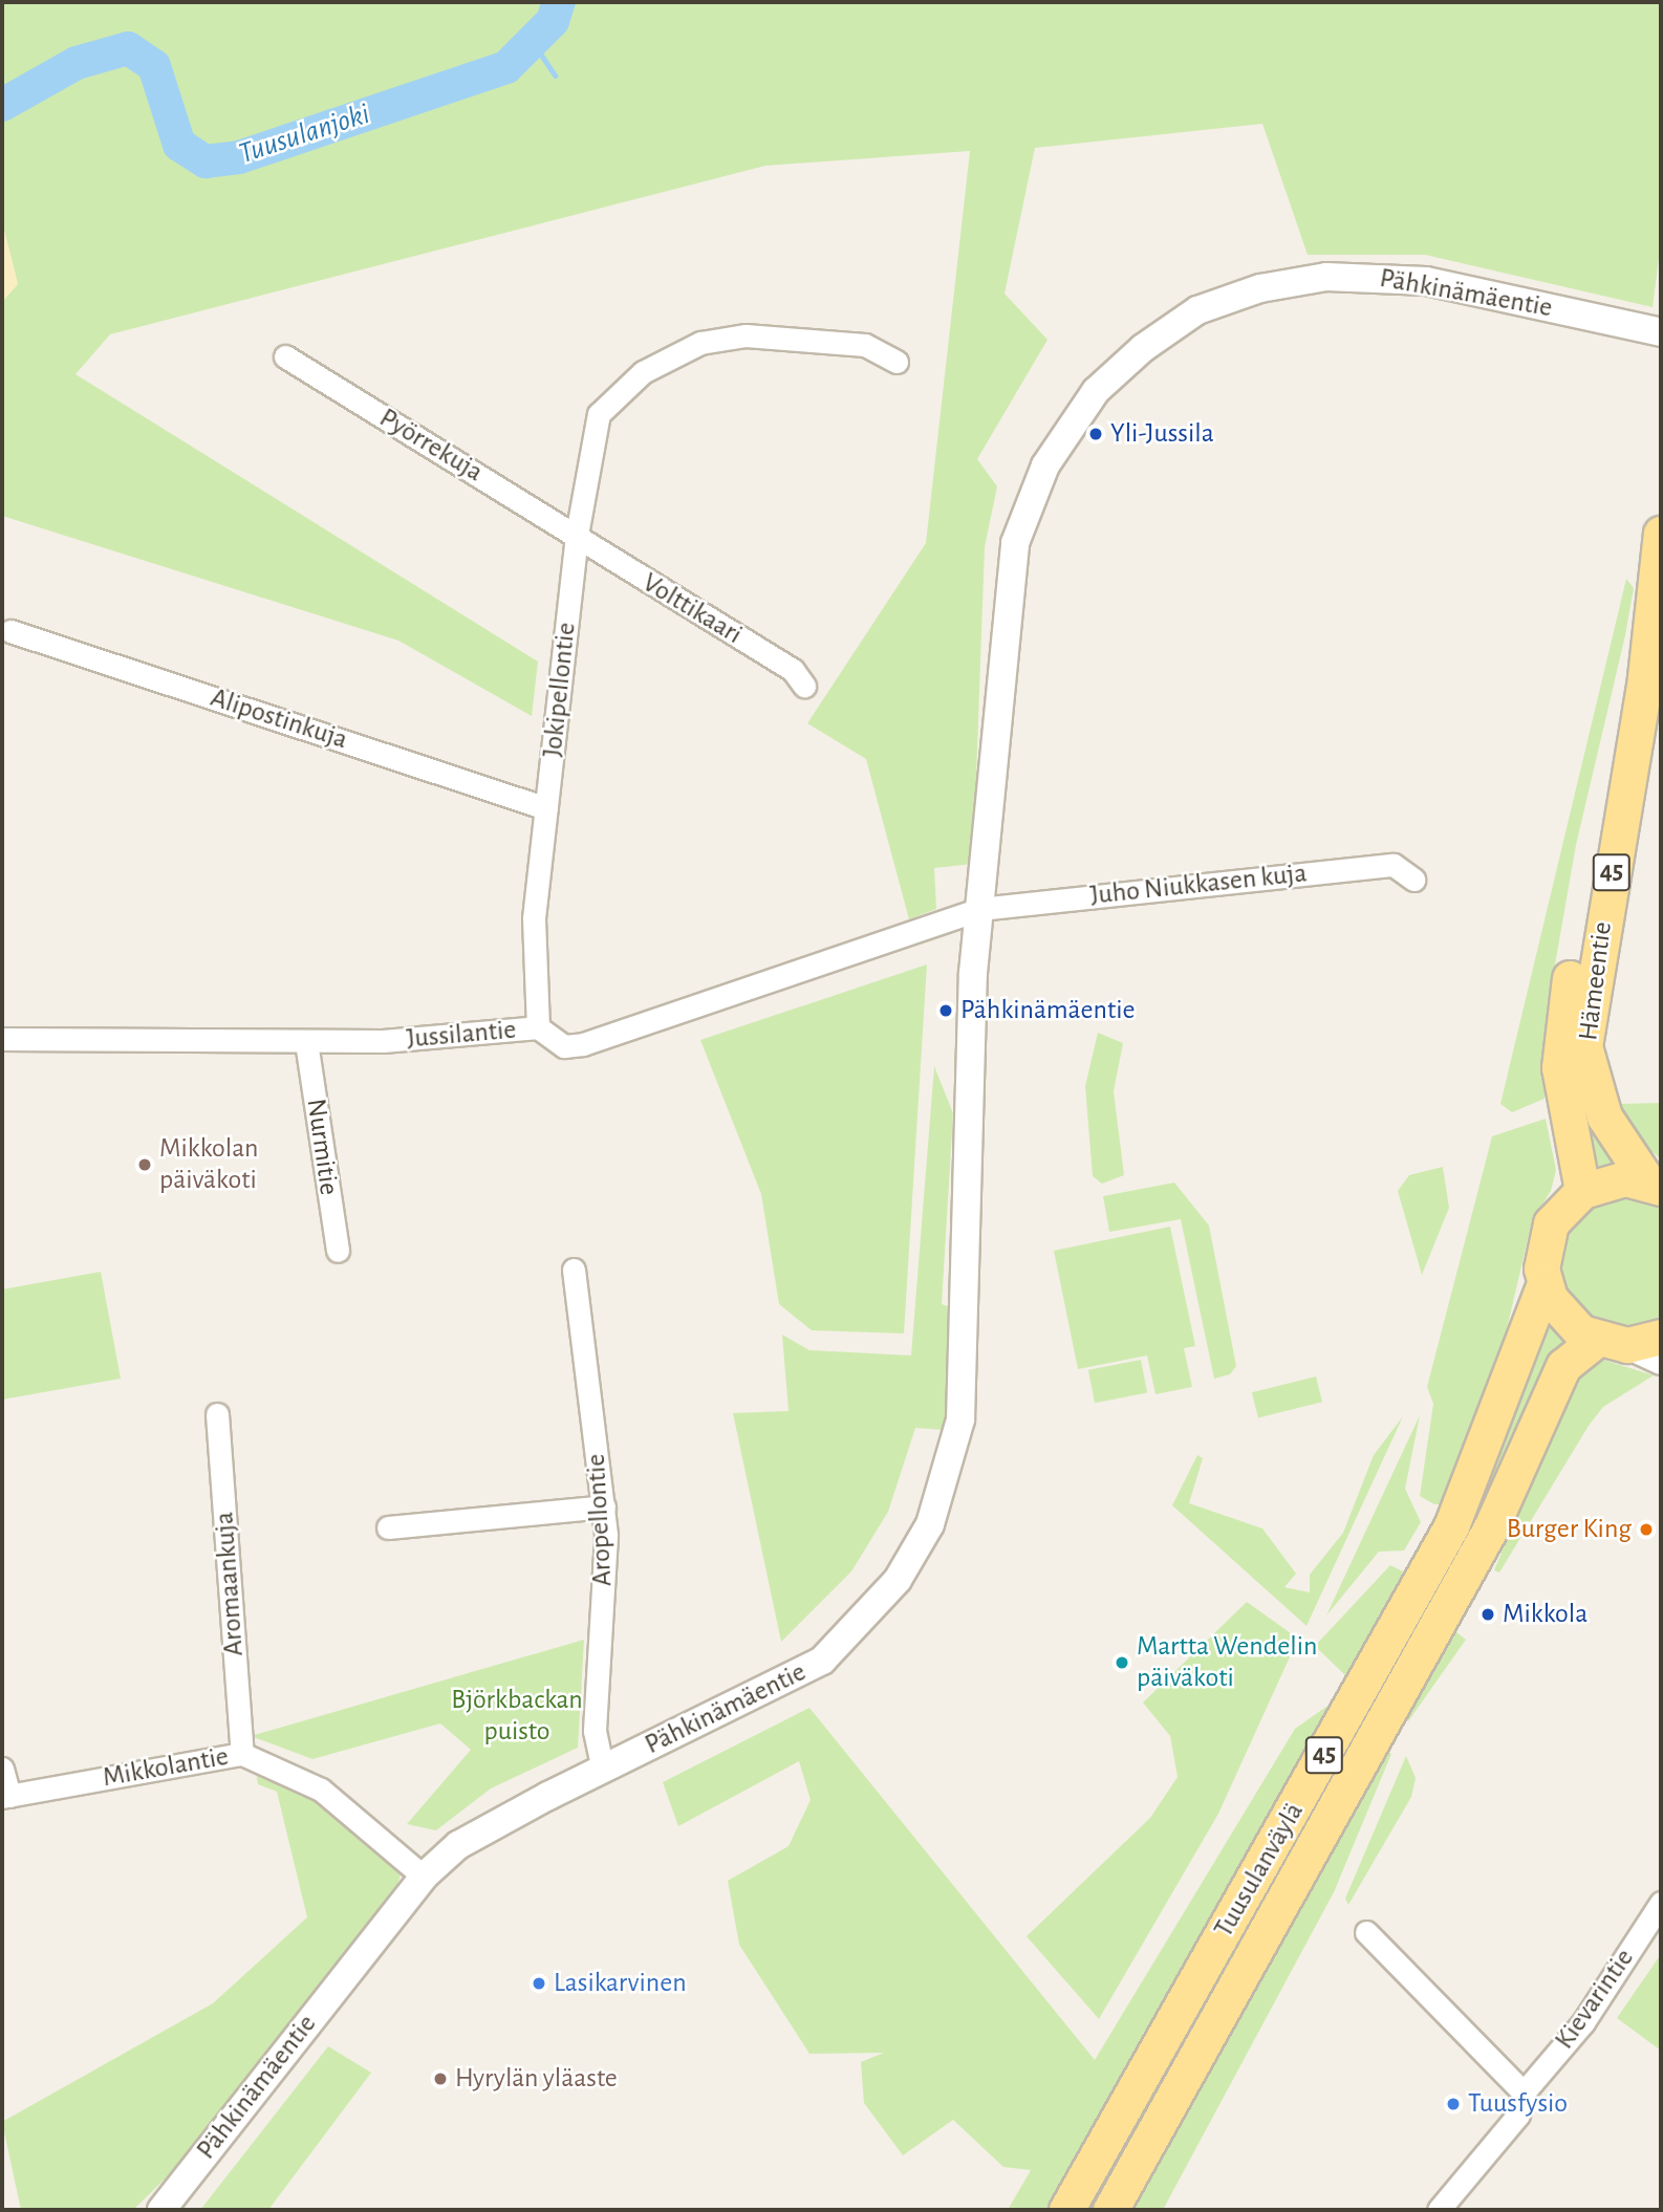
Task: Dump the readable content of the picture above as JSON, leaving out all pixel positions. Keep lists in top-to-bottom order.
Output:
{
  "streets": {
    "main road": ["45", "Hämeentie", "Tuusulanväylä"],
    "street": [
      "Pähkinämäentie",
      "Pyörrekuja",
      "Volttikaari",
      "Jokipellontie",
      "Alipostinkuja",
      "Juho Niukkasen kuja",
      "Jussilantie",
      "Nurmitie",
      "Aropellontie",
      "Aromaankuja",
      "Mikkolantie",
      "Kievarintie"
    ]
  },
  "crossings": [
    ["Pähkinämäentie", "Juho Niukkasen kuja"],
    ["Pähkinämäentie", "Jussilantie"],
    ["Pähkinämäentie", "Aropellontie"],
    ["Pähkinämäentie", "Mikkolantie"],
    ["Pyörrekuja", "Volttikaari"],
    ["Pyörrekuja", "Jokipellontie"],
    ["Volttikaari", "Jokipellontie"],
    ["Jokipellontie", "Alipostinkuja"],
    ["Jokipellontie", "Jussilantie"],
    ["45", "Hämeentie"],
    ["45", "Tuusulanväylä"],
    ["Juho Niukkasen kuja", "Jussilantie"],
    ["Jussilantie", "Nurmitie"],
    ["Aromaankuja", "Mikkolantie"]
  ],
  "water": ["Tuusulanjoki"],
  "parks": ["Björkbackan puisto"],
  "places": [
    "Yli-Jussila",
    "Pähkinämäentie",
    "Mikkolan päiväkoti",
    "Burger King",
    "Mikkola",
    "Martta Wendelin päiväkoti",
    "Lasikarvinen",
    "Hyrylän yläaste",
    "Tuusfysio"
  ]
}
